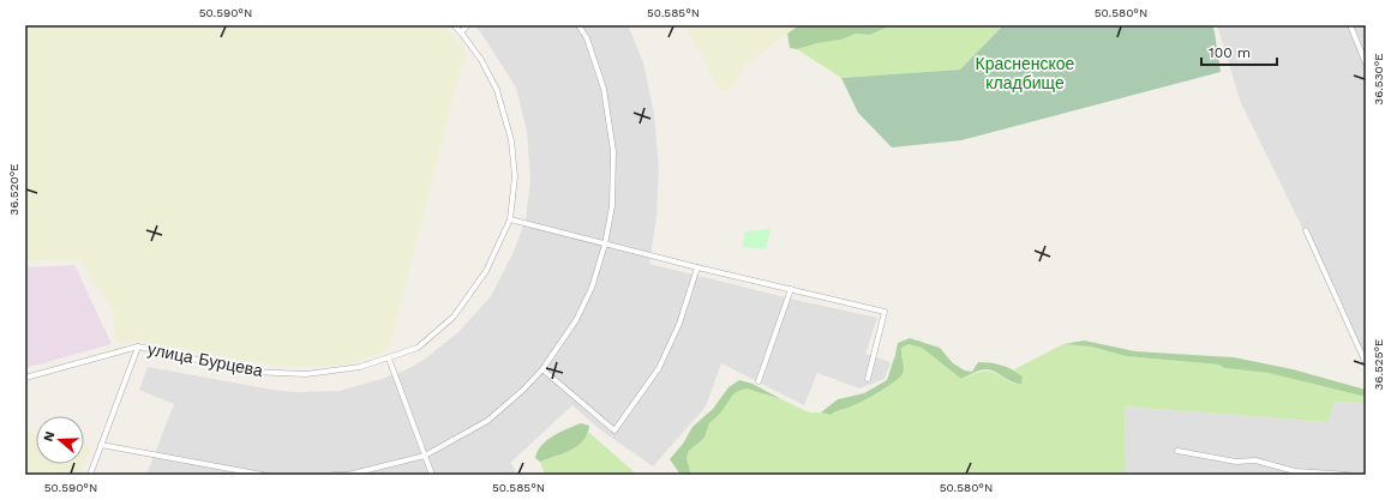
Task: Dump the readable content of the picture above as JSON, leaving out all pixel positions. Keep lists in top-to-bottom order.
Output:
{
  "streets": {
    "street": ["улица Бурцева"]
  },
  "parks": ["Красненское кладбище"],
  "scale_bar": "100 m",
  "north": "left",
  "coordinates": [
    "50.590°N",
    "50.585°N",
    "50.580°N",
    "36.530°E",
    "36.520°E",
    "36.525°E"
  ]
}
